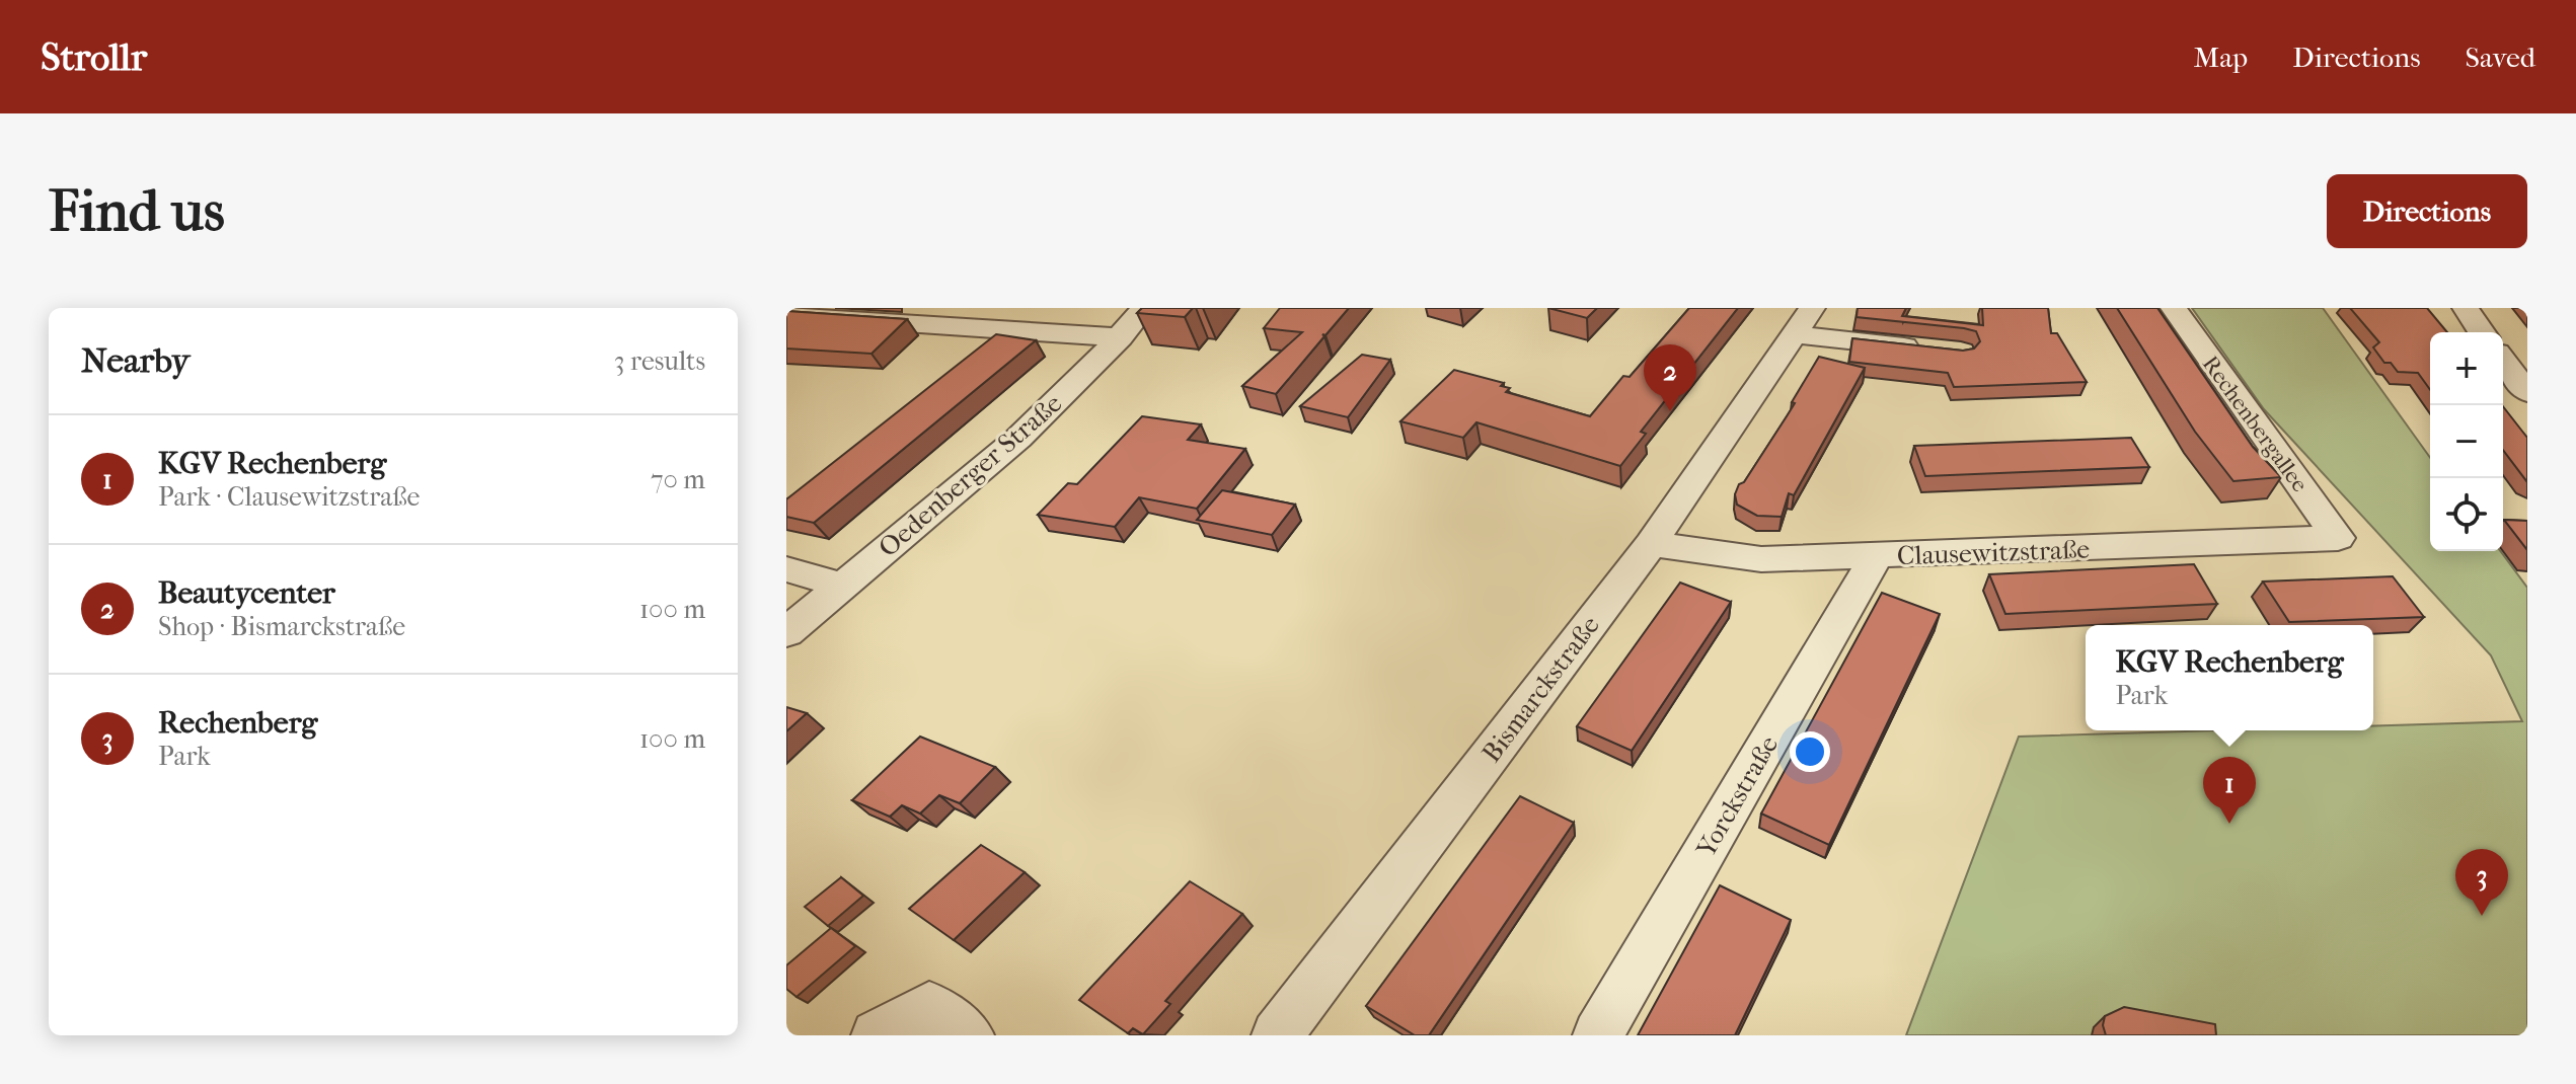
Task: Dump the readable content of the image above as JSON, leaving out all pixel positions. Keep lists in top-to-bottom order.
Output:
{
  "streets": {
    "street": [
      "Rechenbergallee",
      "Oedenberger Straße",
      "Clausewitzstraße",
      "Bismarckstraße",
      "Yorckstraße"
    ]
  },
  "crossings": [
    ["Rechenbergallee", "Clausewitzstraße"],
    ["Clausewitzstraße", "Bismarckstraße"],
    ["Clausewitzstraße", "Yorckstraße"]
  ],
  "page": {
    "header": "Strollr",
    "nav": ["Map", "Directions", "Saved"],
    "buttons": "Directions",
    "title": "Find us",
    "heading": ["Nearby", "3 results"],
    "map_buttons": ["+", "−"],
    "pins": ["2", "1", "3"],
    "list": [
      {
        "mark": "1",
        "name": "KGV Rechenberg",
        "note": "Park · Clausewitzstraße",
        "value": "70 m"
      },
      {
        "mark": "2",
        "name": "Beautycenter",
        "note": "Shop · Bismarckstraße",
        "value": "100 m"
      },
      {
        "mark": "3",
        "name": "Rechenberg",
        "note": "Park",
        "value": "100 m"
      }
    ],
    "popup": ["KGV Rechenberg", "Park"]
  }
}
